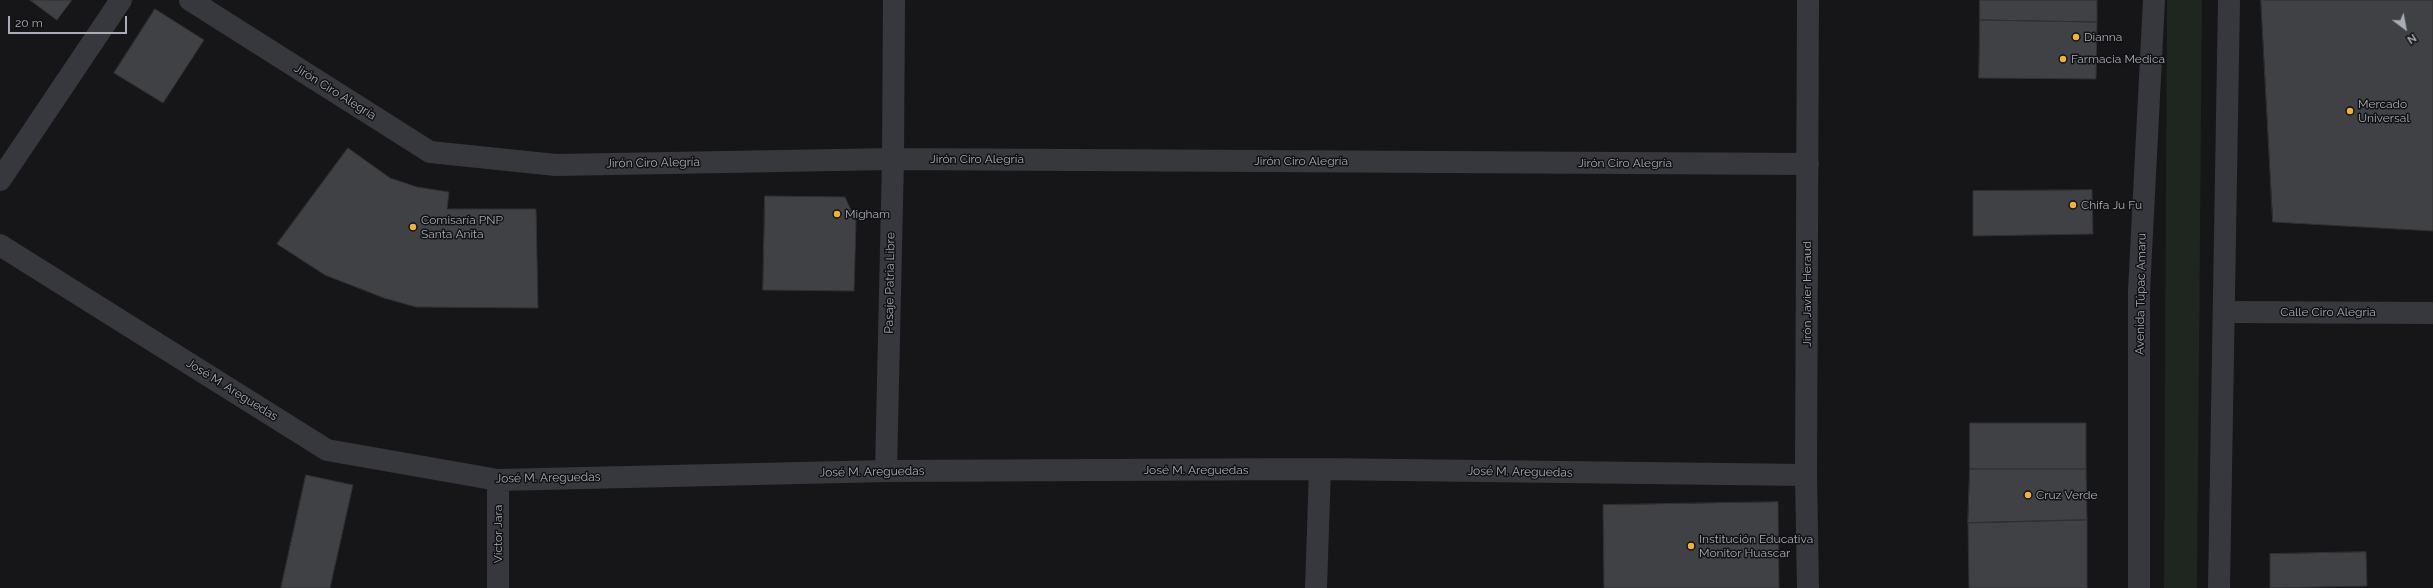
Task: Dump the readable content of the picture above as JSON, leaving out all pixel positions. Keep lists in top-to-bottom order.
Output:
{
  "streets": {
    "street": [
      "Jirón Ciro Alegría",
      "Pasaje Patria Libre",
      "Jirón Javier Heraud",
      "Avenida Túpac Amaru",
      "Calle Ciro Alegria",
      "José M. Areguedas",
      "Víctor Jara"
    ]
  },
  "crossings": [
    ["Jirón Ciro Alegría", "Pasaje Patria Libre"],
    ["Jirón Ciro Alegría", "Jirón Javier Heraud"],
    ["Pasaje Patria Libre", "José M. Areguedas"],
    ["Jirón Javier Heraud", "José M. Areguedas"],
    ["José M. Areguedas", "Víctor Jara"]
  ],
  "places": [
    "Dianna",
    "Farmacia Medica",
    "Mercado Universal",
    "Chifa Ju Fu",
    "Migham",
    "Comisaría PNP Santa Anita",
    "Cruz Verde",
    "Institución Educativa Monitor Huascar"
  ],
  "scale_bar": "20 m",
  "north": "bottom right"
}
